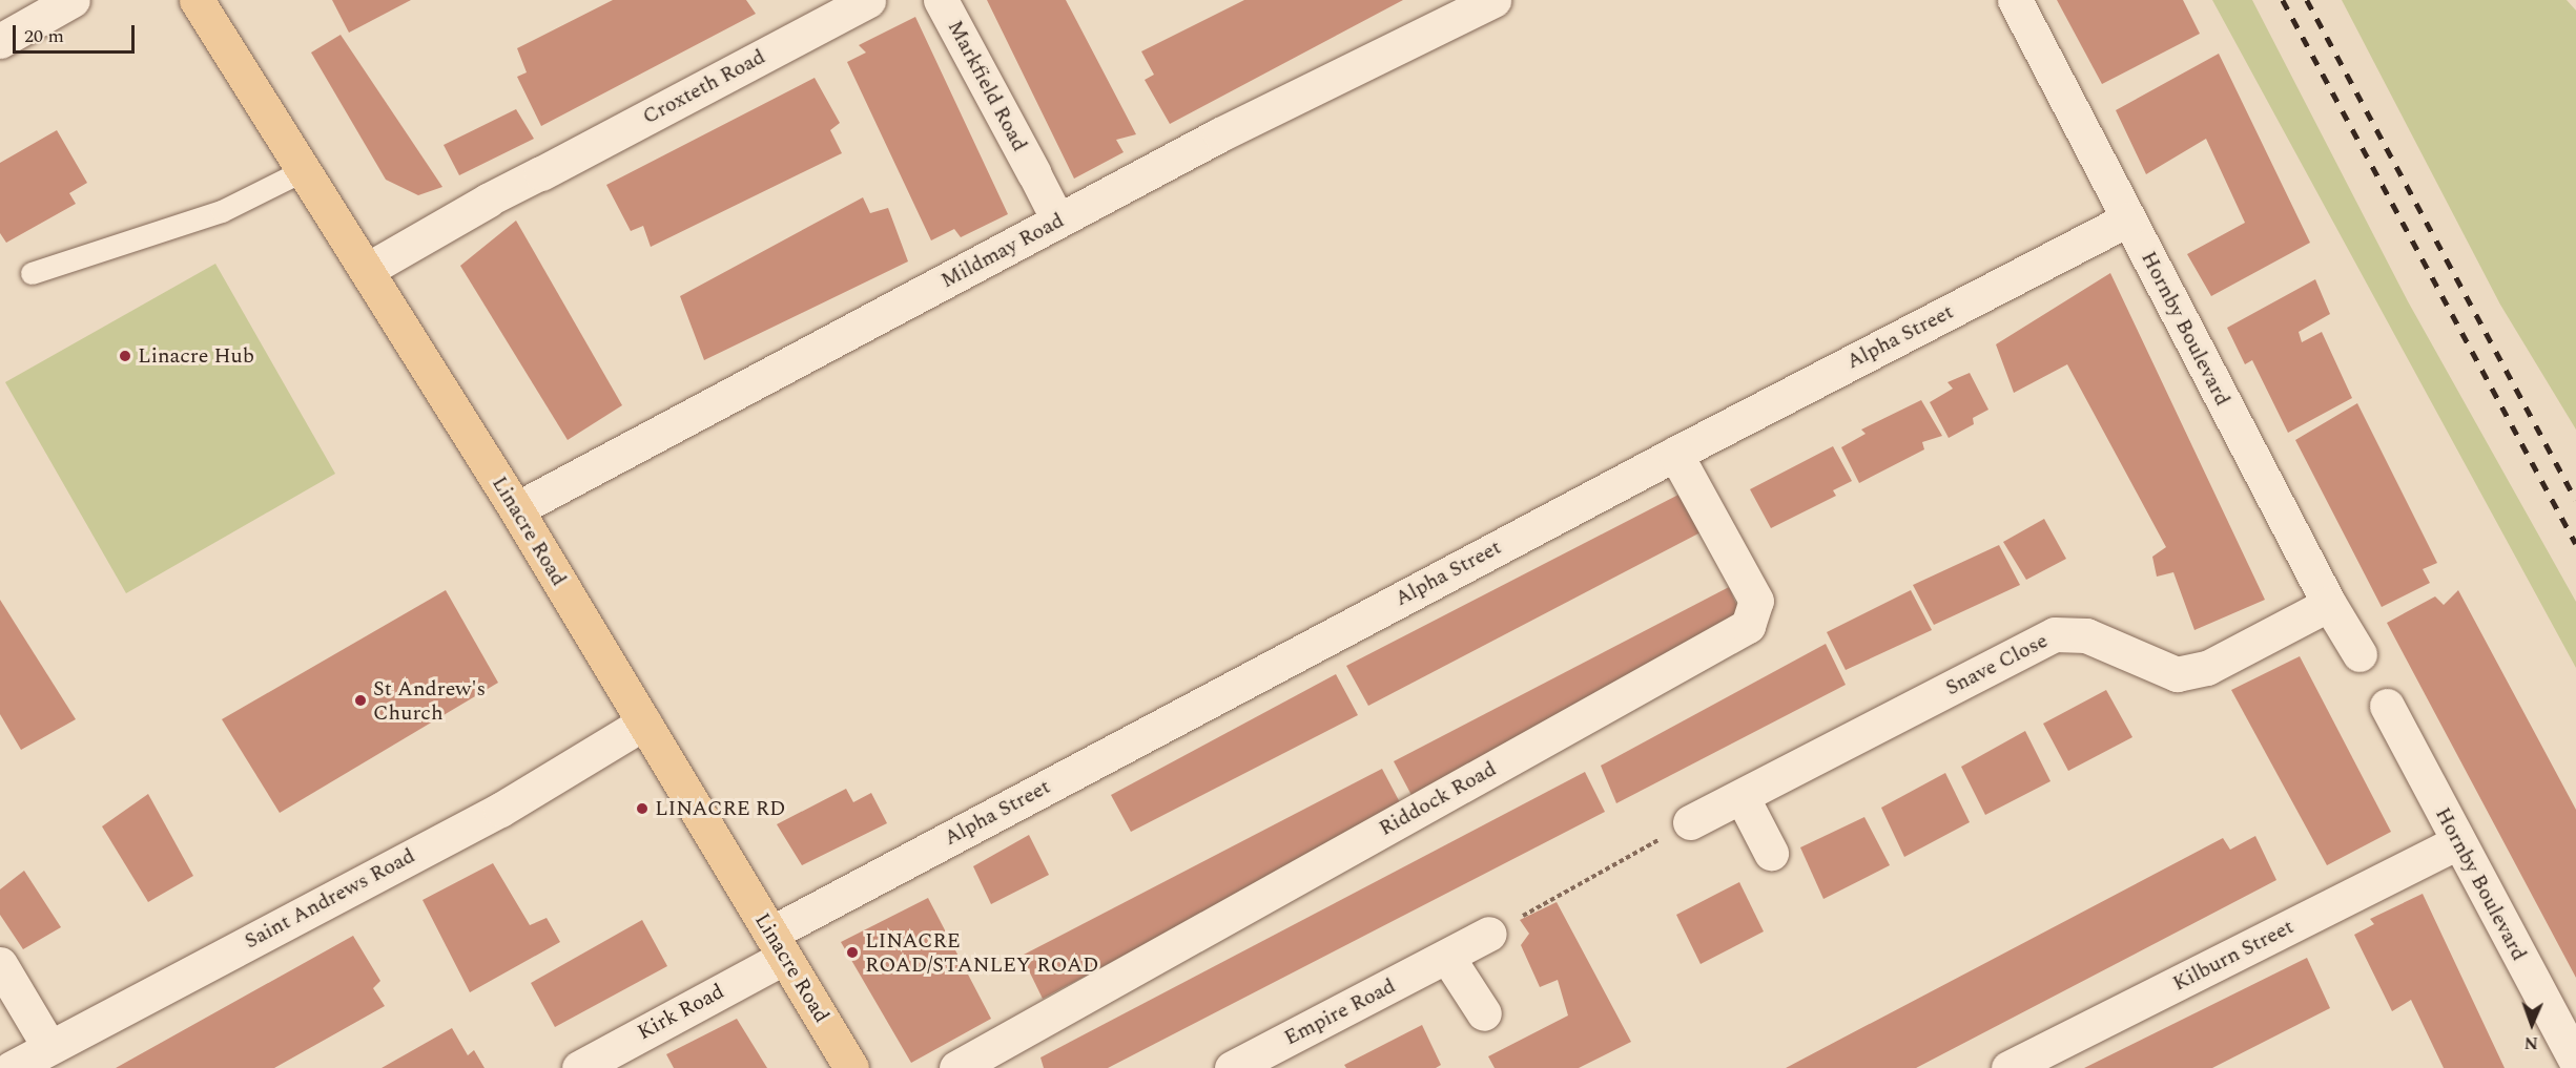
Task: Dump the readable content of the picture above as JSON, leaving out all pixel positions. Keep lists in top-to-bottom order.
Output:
{
  "streets": {
    "main road": ["Linacre Road"],
    "street": [
      "Markfield Road",
      "Croxteth Road",
      "Mildmay Road",
      "Hornby Boulevard",
      "Alpha Street",
      "Snave Close",
      "Riddock Road",
      "Saint Andrews Road",
      "Kilburn Street",
      "Kirk Road",
      "Empire Road"
    ]
  },
  "crossings": [
    ["Mildmay Road", "Linacre Road"],
    ["Hornby Boulevard", "Alpha Street"],
    ["Hornby Boulevard", "Snave Close"],
    ["Hornby Boulevard", "Kilburn Street"],
    ["Alpha Street", "Linacre Road"],
    ["Alpha Street", "Riddock Road"],
    ["Alpha Street", "Kirk Road"],
    ["Linacre Road", "Saint Andrews Road"],
    ["Linacre Road", "Kirk Road"]
  ],
  "places": [
    "Linacre Hub",
    "St Andrew's Church",
    "LINACRE RD",
    "LINACRE ROAD/STANLEY ROAD"
  ],
  "scale_bar": "20 m",
  "north": "bottom"
}
